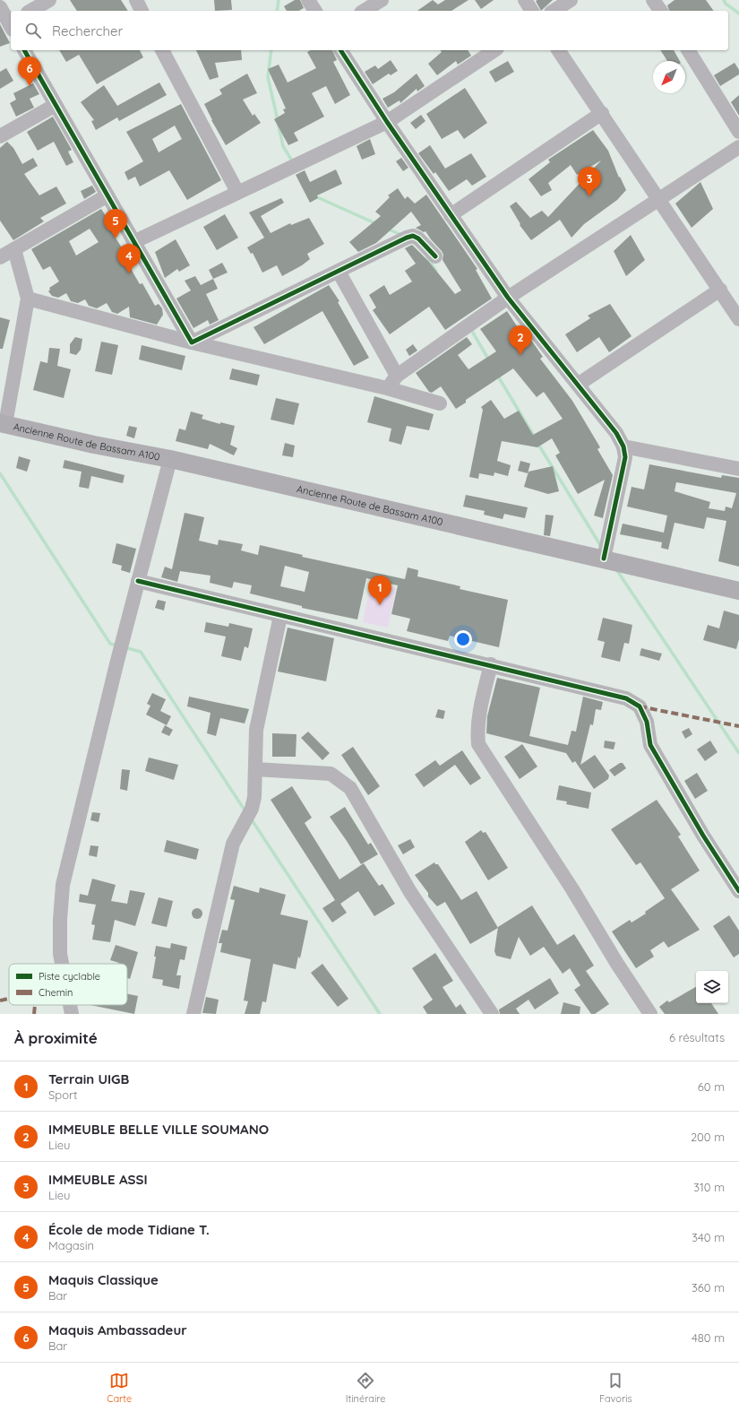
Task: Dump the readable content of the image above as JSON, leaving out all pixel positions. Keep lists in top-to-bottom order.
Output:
{
  "streets": {
    "main road": ["Ancienne Route de Bassam A100"]
  },
  "legend": ["Piste cyclable", "Chemin"],
  "north": "bottom left",
  "page": {
    "search": "Rechercher",
    "pins": [
      "6",
      "3",
      "5",
      "4",
      "2",
      "1"
    ],
    "heading": ["À proximité", "6 résultats"],
    "list": [
      {
        "mark": "1",
        "name": "Terrain UIGB",
        "note": "Sport",
        "value": "60 m"
      },
      {
        "mark": "2",
        "name": "IMMEUBLE BELLE VILLE SOUMANO",
        "note": "Lieu",
        "value": "200 m"
      },
      {
        "mark": "3",
        "name": "IMMEUBLE ASSI",
        "note": "Lieu",
        "value": "310 m"
      },
      {
        "mark": "4",
        "name": "École de mode Tidiane T.",
        "note": "Magasin",
        "value": "340 m"
      },
      {
        "mark": "5",
        "name": "Maquis Classique",
        "note": "Bar",
        "value": "360 m"
      },
      {
        "mark": "6",
        "name": "Maquis Ambassadeur",
        "note": "Bar",
        "value": "480 m"
      }
    ],
    "nav": ["Carte", "Itinéraire", "Favoris"]
  }
}
